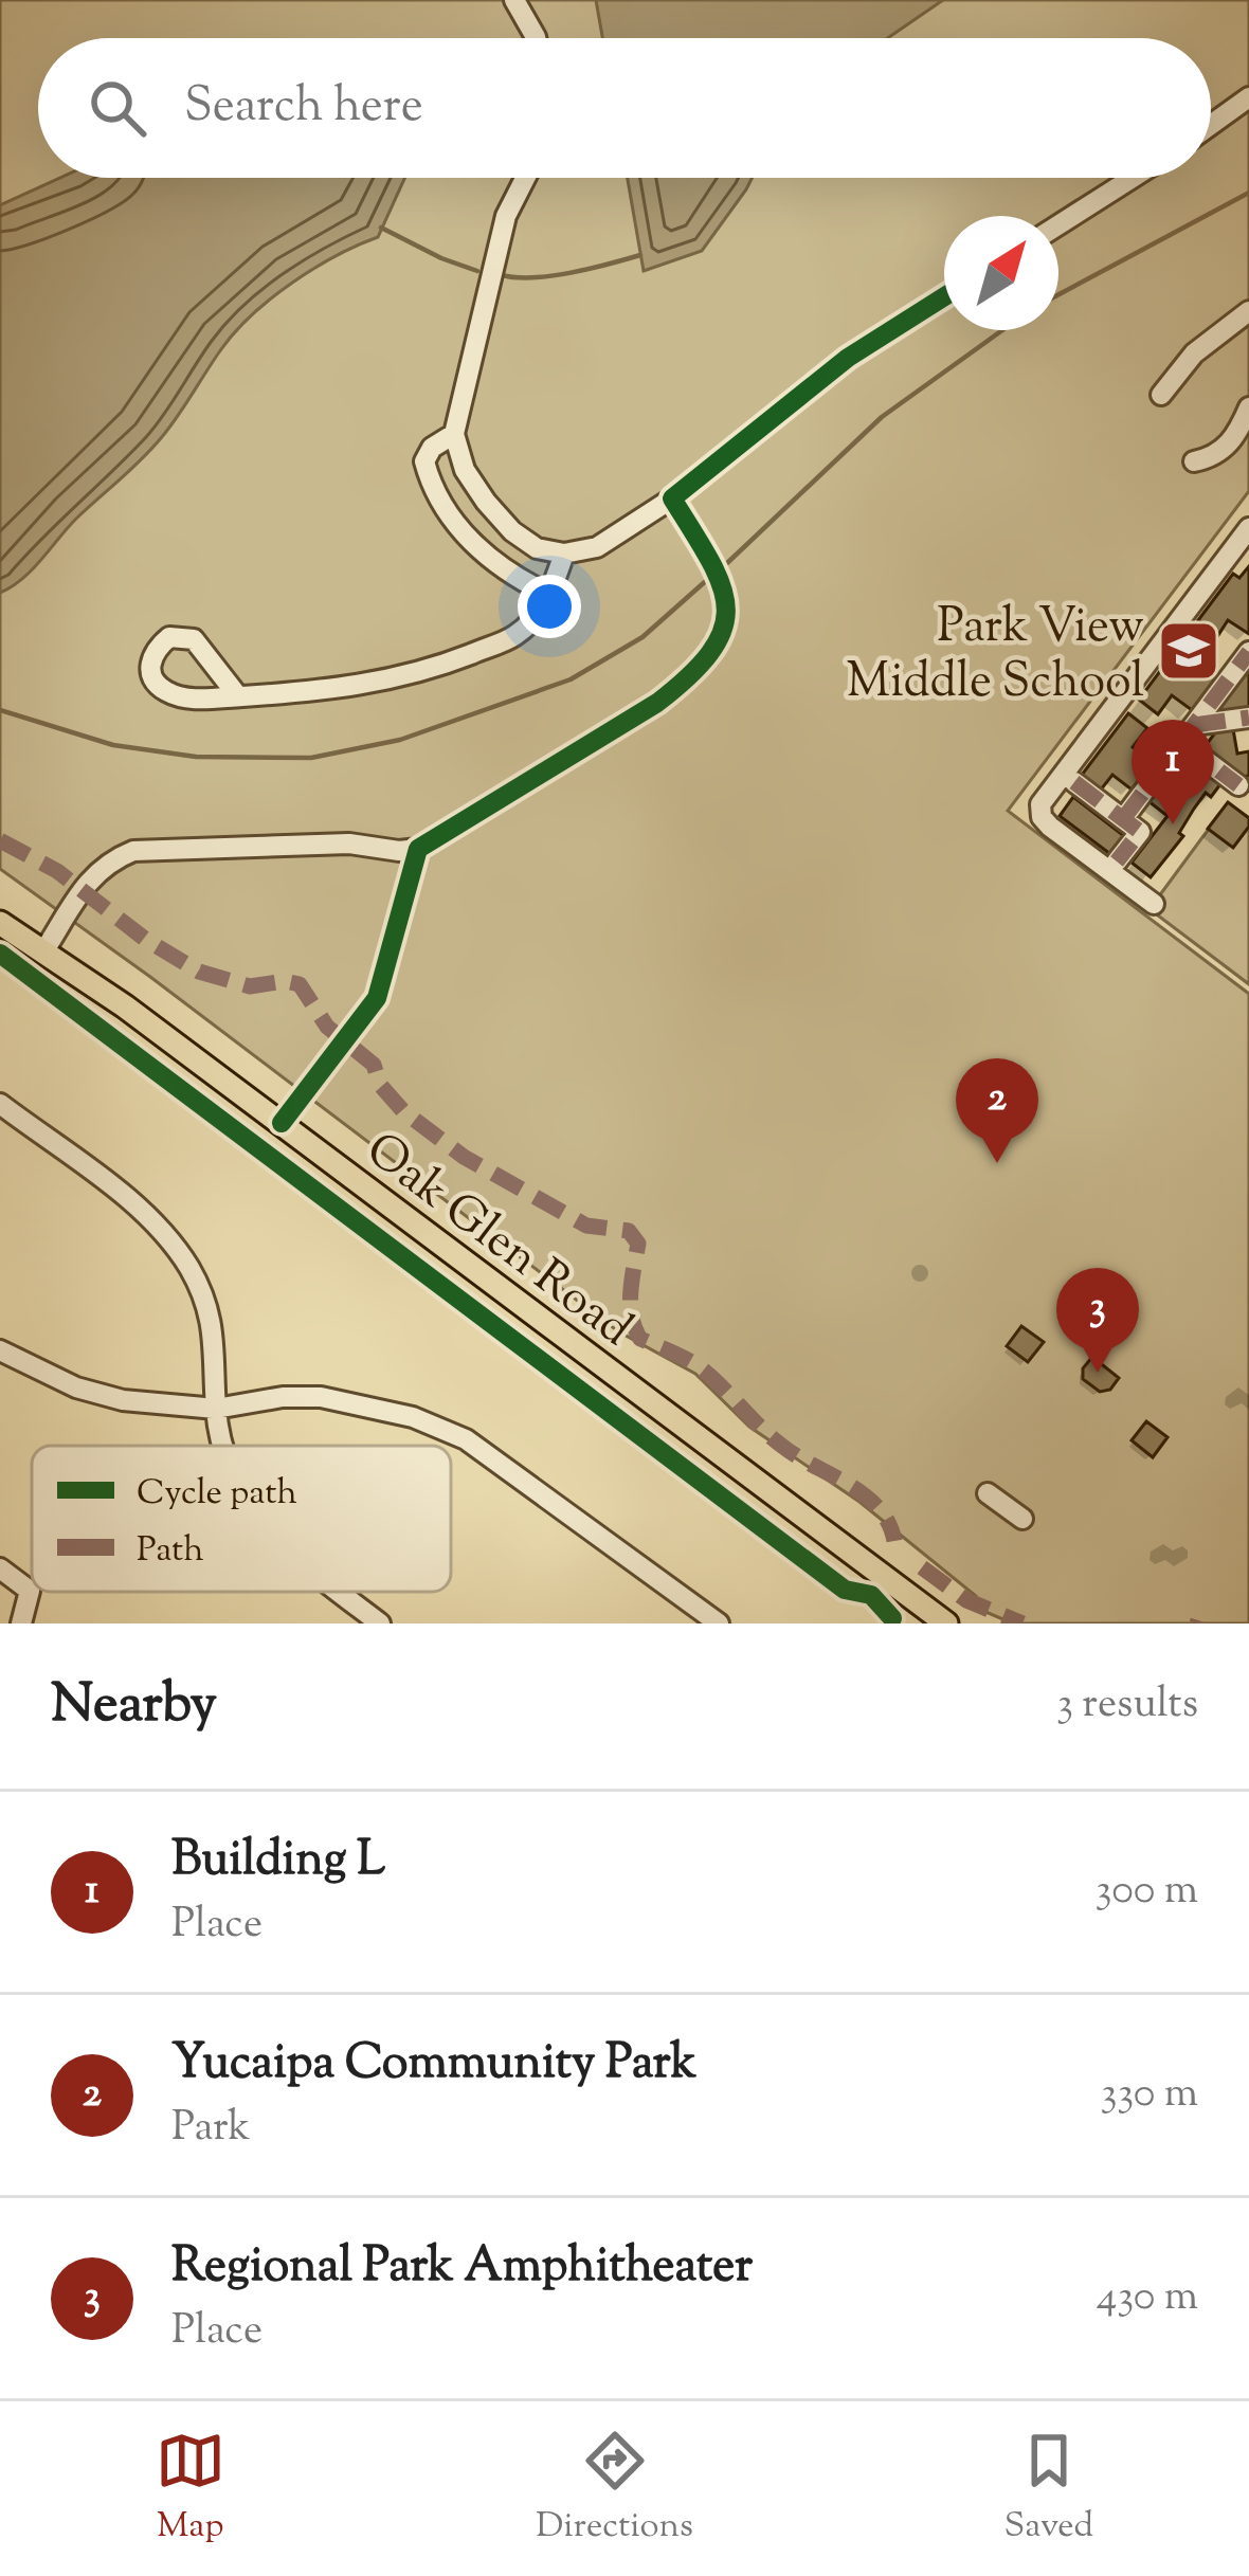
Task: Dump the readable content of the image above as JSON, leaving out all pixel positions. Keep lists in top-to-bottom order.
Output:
{
  "streets": {
    "main road": ["Oak Glen Road"]
  },
  "places": {
    "school or university": ["Park View Middle School"]
  },
  "legend": ["Cycle path", "Path"],
  "north": "top right",
  "page": {
    "search": "Search here",
    "pins": ["1", "2", "3"],
    "heading": ["Nearby", "3 results"],
    "list": [
      {
        "mark": "1",
        "name": "Building L",
        "note": "Place",
        "value": "300 m"
      },
      {
        "mark": "2",
        "name": "Yucaipa Community Park",
        "note": "Park",
        "value": "330 m"
      },
      {
        "mark": "3",
        "name": "Regional Park Amphitheater",
        "note": "Place",
        "value": "430 m"
      }
    ],
    "nav": ["Map", "Directions", "Saved"]
  }
}
